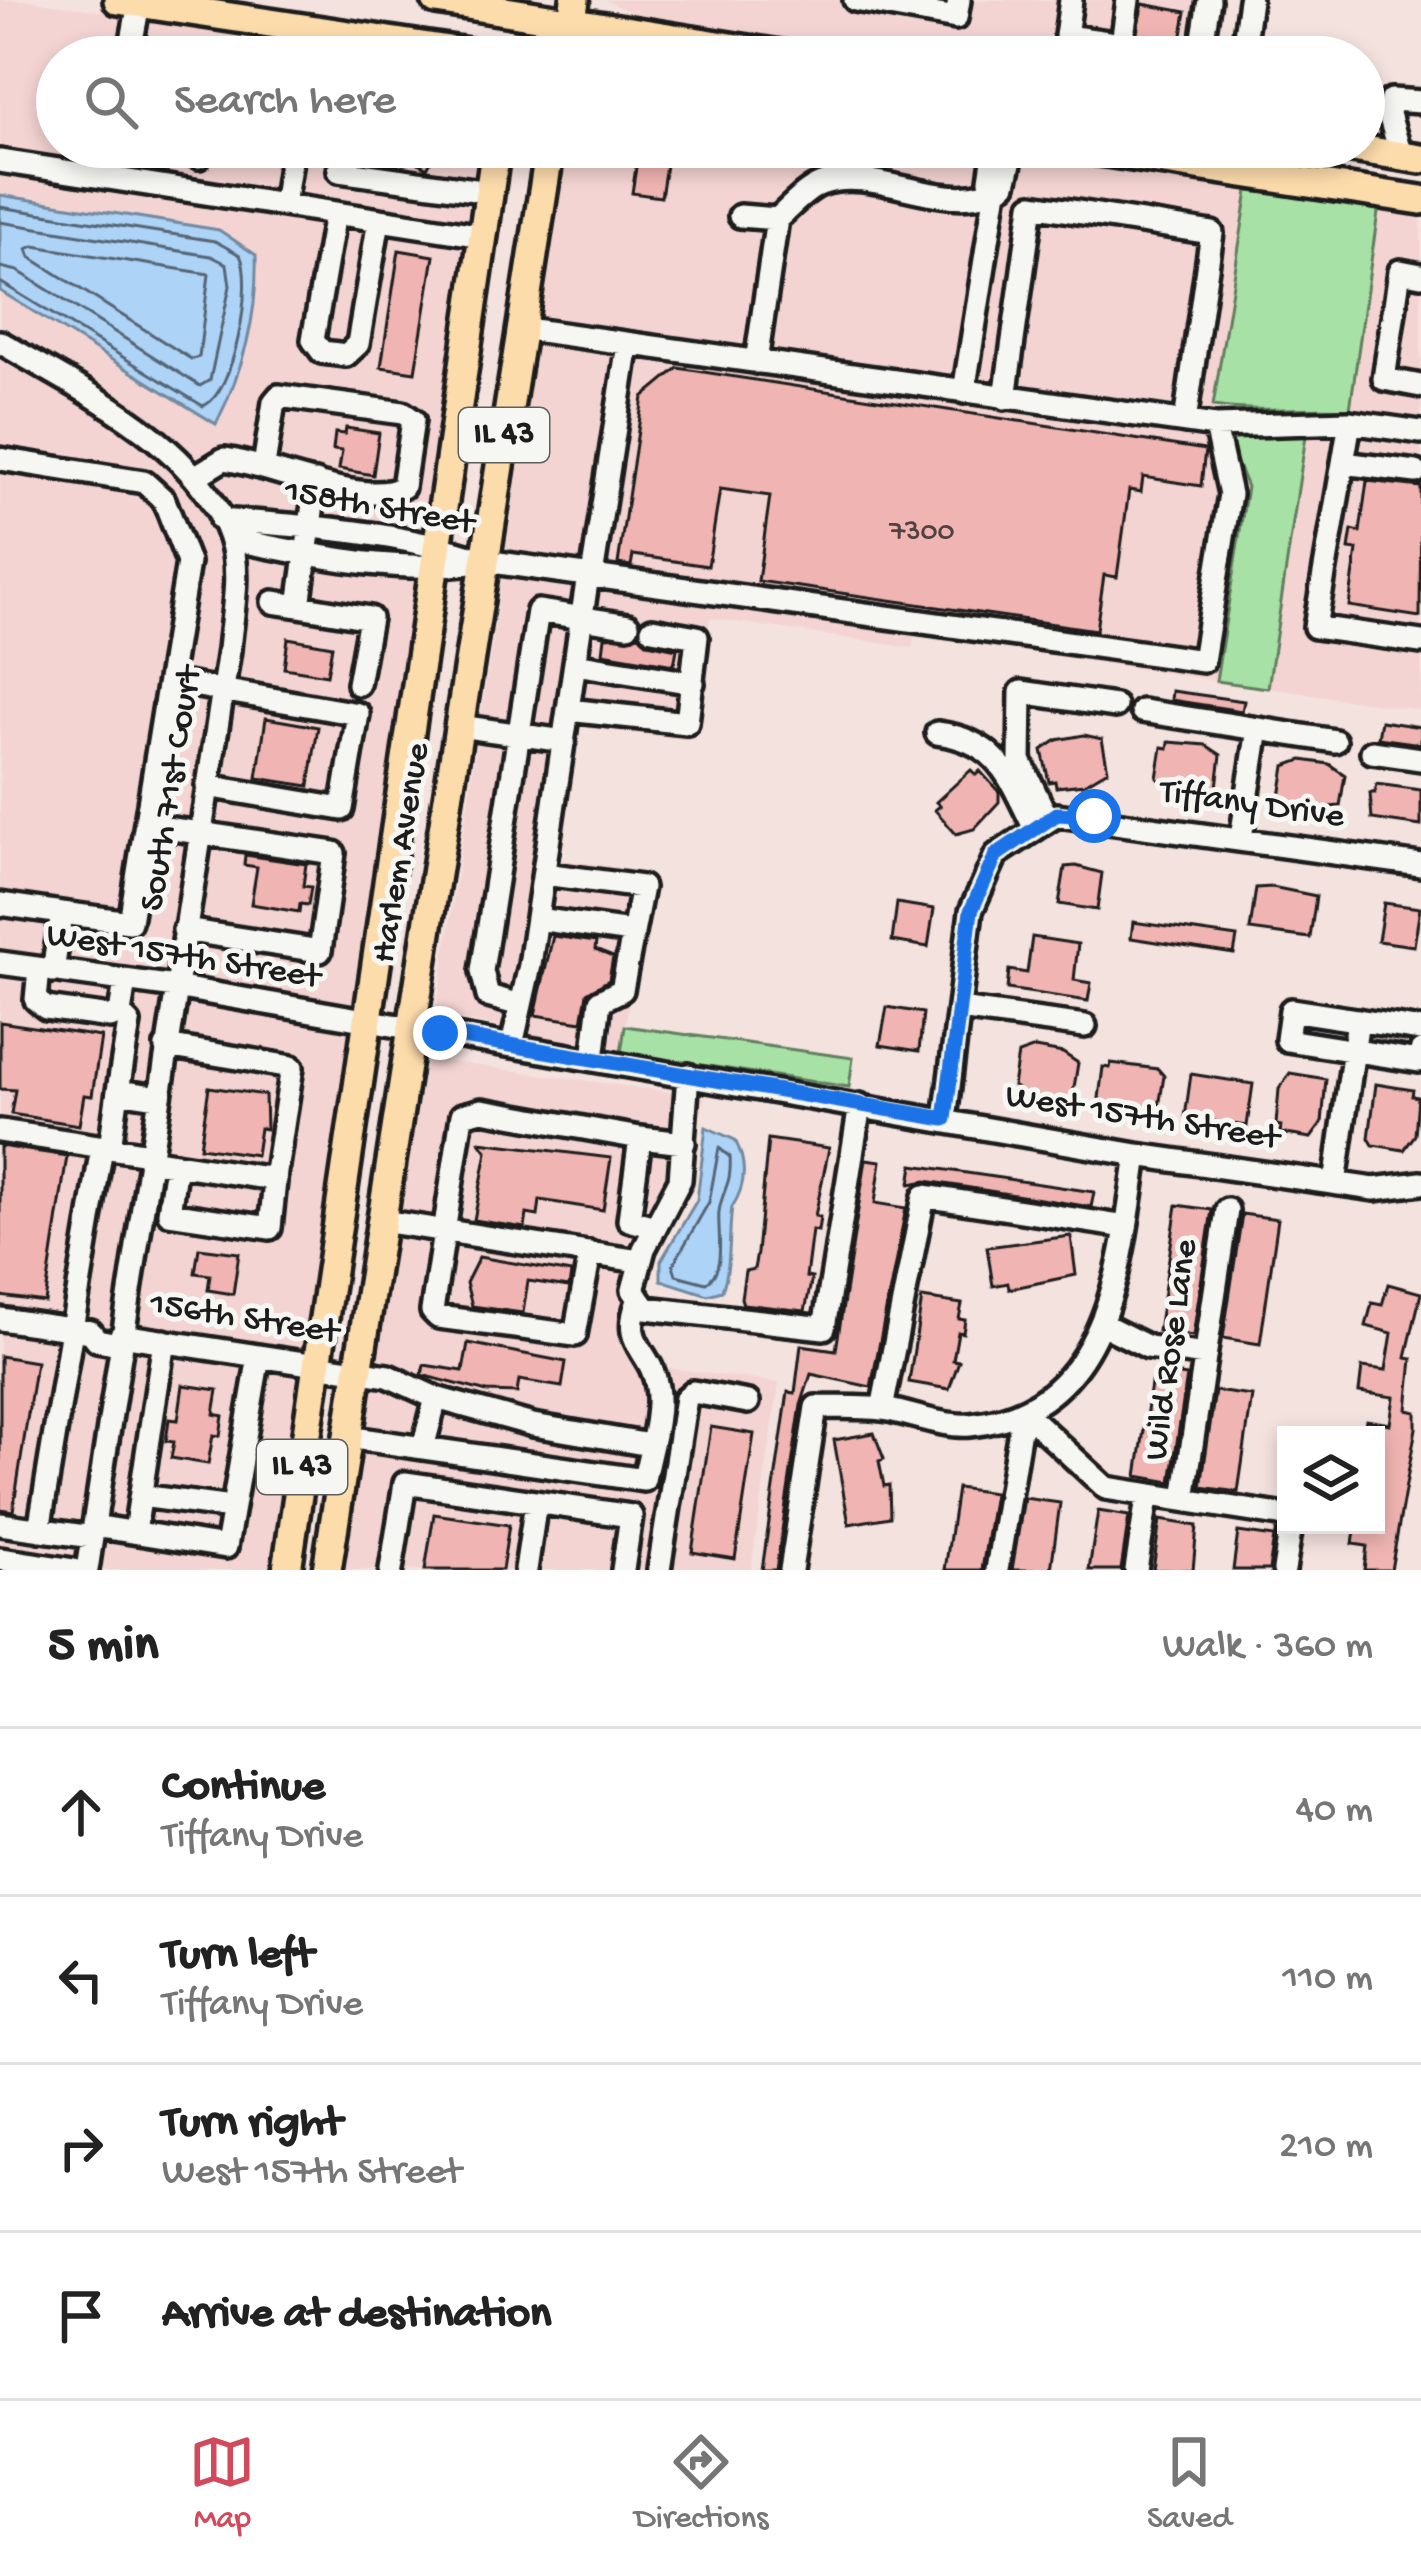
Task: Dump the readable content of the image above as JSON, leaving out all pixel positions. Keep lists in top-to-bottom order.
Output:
{
  "streets": {
    "main road": ["IL 43", "Harlem Avenue"],
    "street": [
      "158th Street",
      "South 71st Court",
      "Tiffany Drive",
      "West 157th Street",
      "156th Street",
      "Wild Rose Lane"
    ]
  },
  "crossings": [
    ["158th Street", "South 71st Court"],
    ["158th Street", "Harlem Avenue"],
    ["South 71st Court", "West 157th Street"],
    ["South 71st Court", "156th Street"],
    ["Harlem Avenue", "West 157th Street"],
    ["Harlem Avenue", "156th Street"]
  ],
  "house_numbers": ["7300"],
  "page": {
    "search": "Search here",
    "heading": ["5 min", "Walk · 360 m"],
    "list": [
      ["Continue", "Tiffany Drive", "40 m"],
      ["Turn left", "Tiffany Drive", "110 m"],
      ["Turn right", "West 157th Street", "210 m"],
      "Arrive at destination"
    ],
    "nav": ["Map", "Directions", "Saved"]
  }
}
